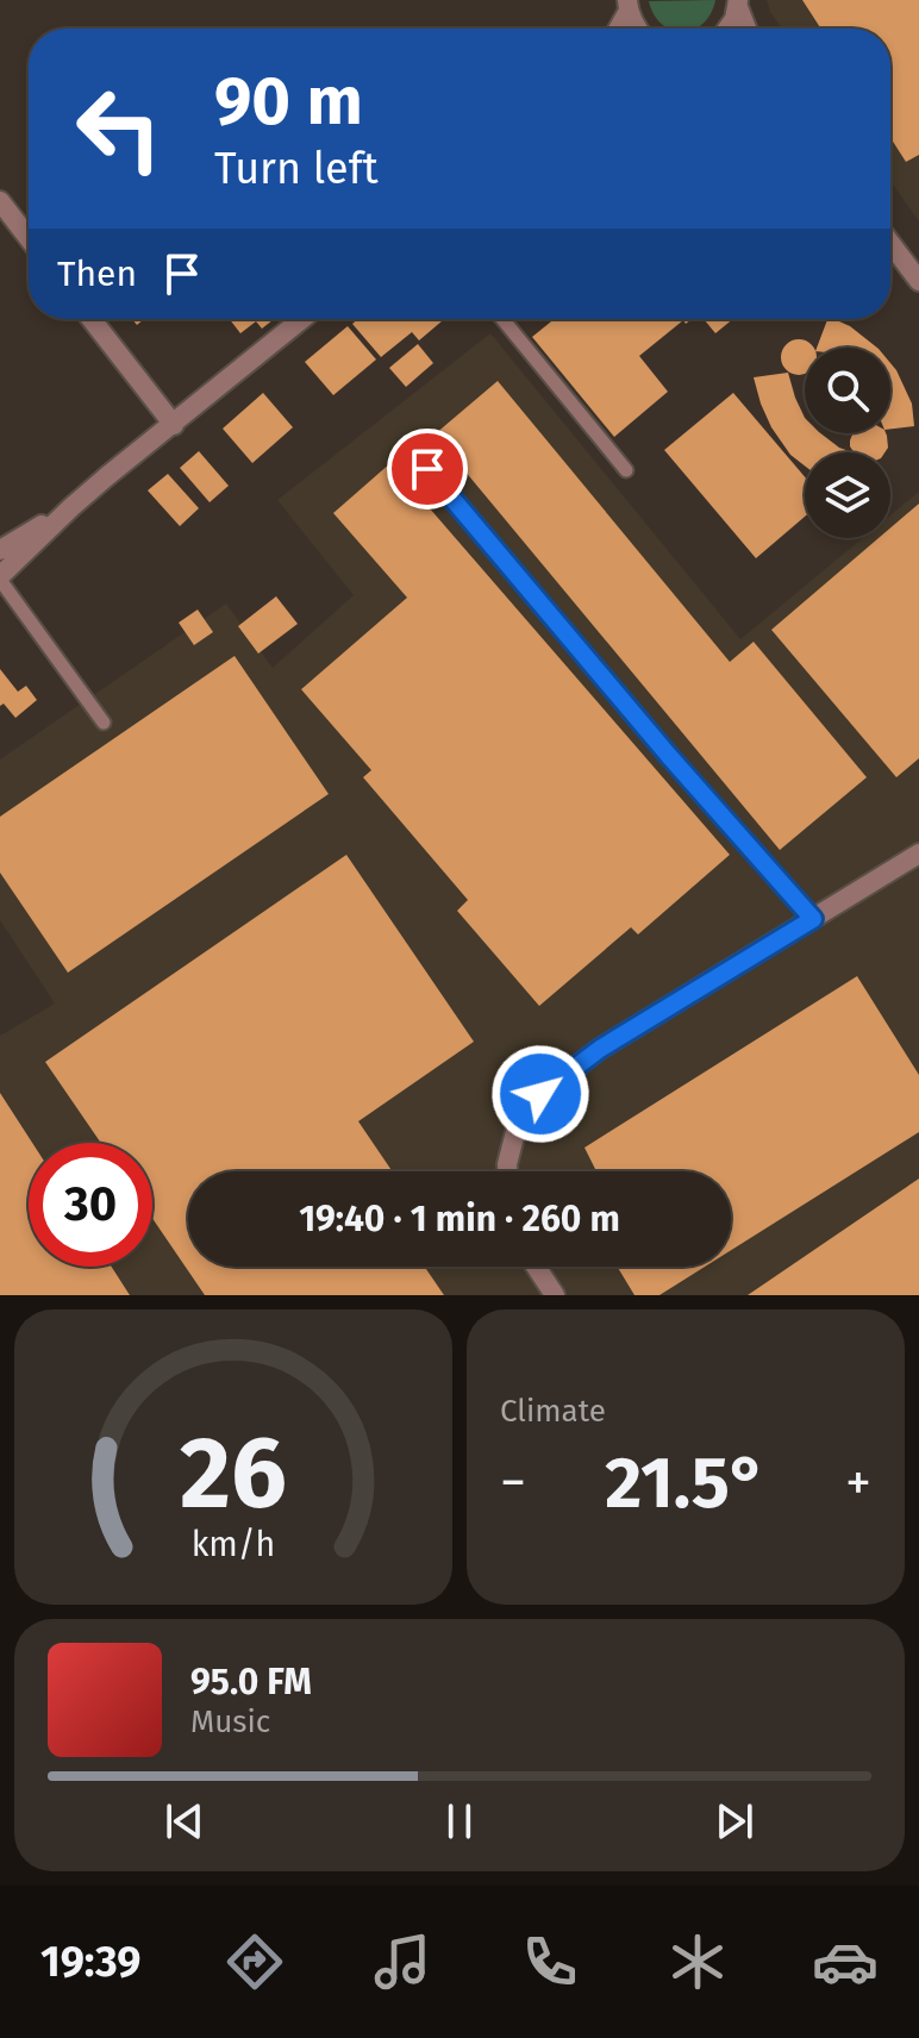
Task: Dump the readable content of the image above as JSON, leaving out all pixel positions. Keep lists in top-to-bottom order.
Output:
{
  "page": {
    "turn": ["90 m", "Turn left"],
    "then": "Then",
    "limit": "30",
    "trip": "19:40 · 1 min · 260 m",
    "tile": "Climate",
    "heat": ["−", "21.5°", "+"],
    "song": ["95.0 FM", "Music"],
    "tabs": "19:39",
    "gauge": ["26", "km/h"]
  }
}
